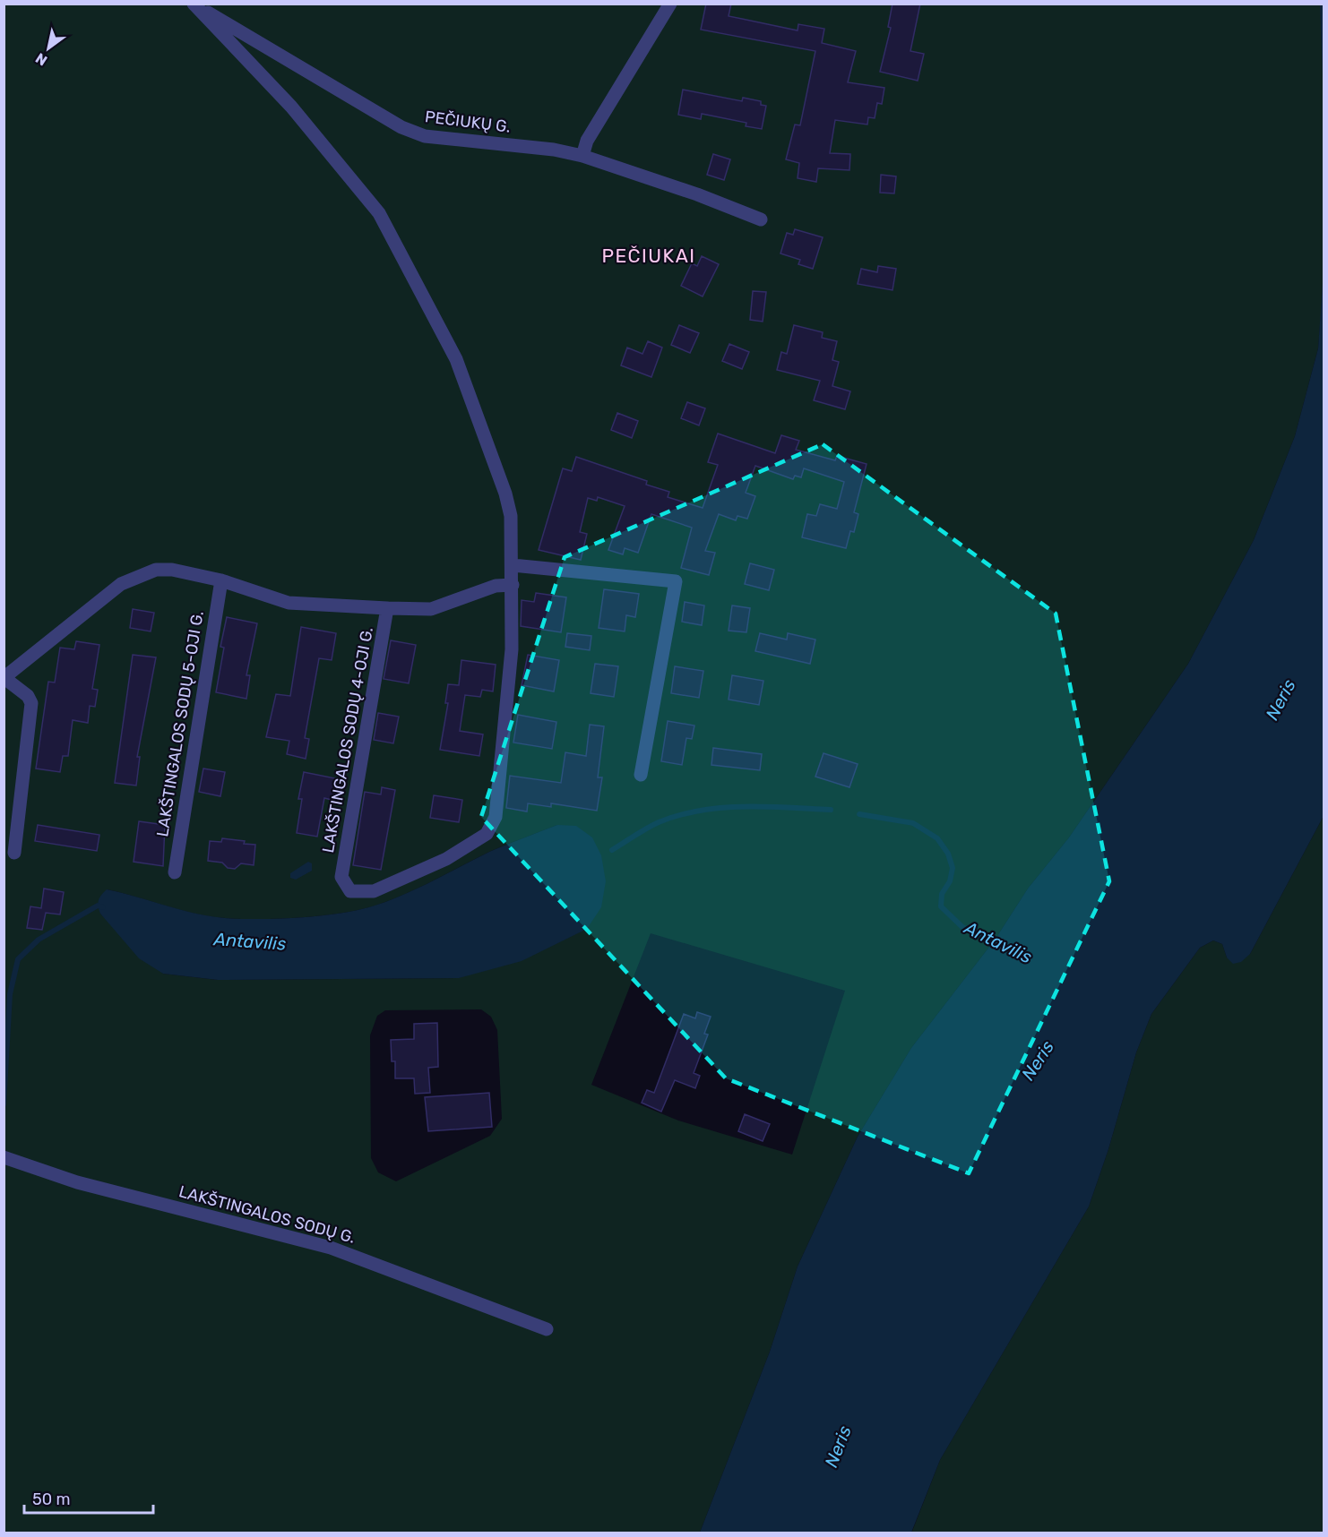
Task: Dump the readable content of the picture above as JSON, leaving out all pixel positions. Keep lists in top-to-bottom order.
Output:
{
  "streets": {
    "street": [
      "PEČIUKŲ G.",
      "LAKŠTINGALOS SODŲ 5-OJI G.",
      "LAKŠTINGALOS SODŲ 4-OJI G.",
      "LAKŠTINGALOS SODŲ G."
    ]
  },
  "districts": ["PEČIUKAI"],
  "water": ["Neris", "Antavilis"],
  "scale_bar": "50 m",
  "north": "bottom left"
}
